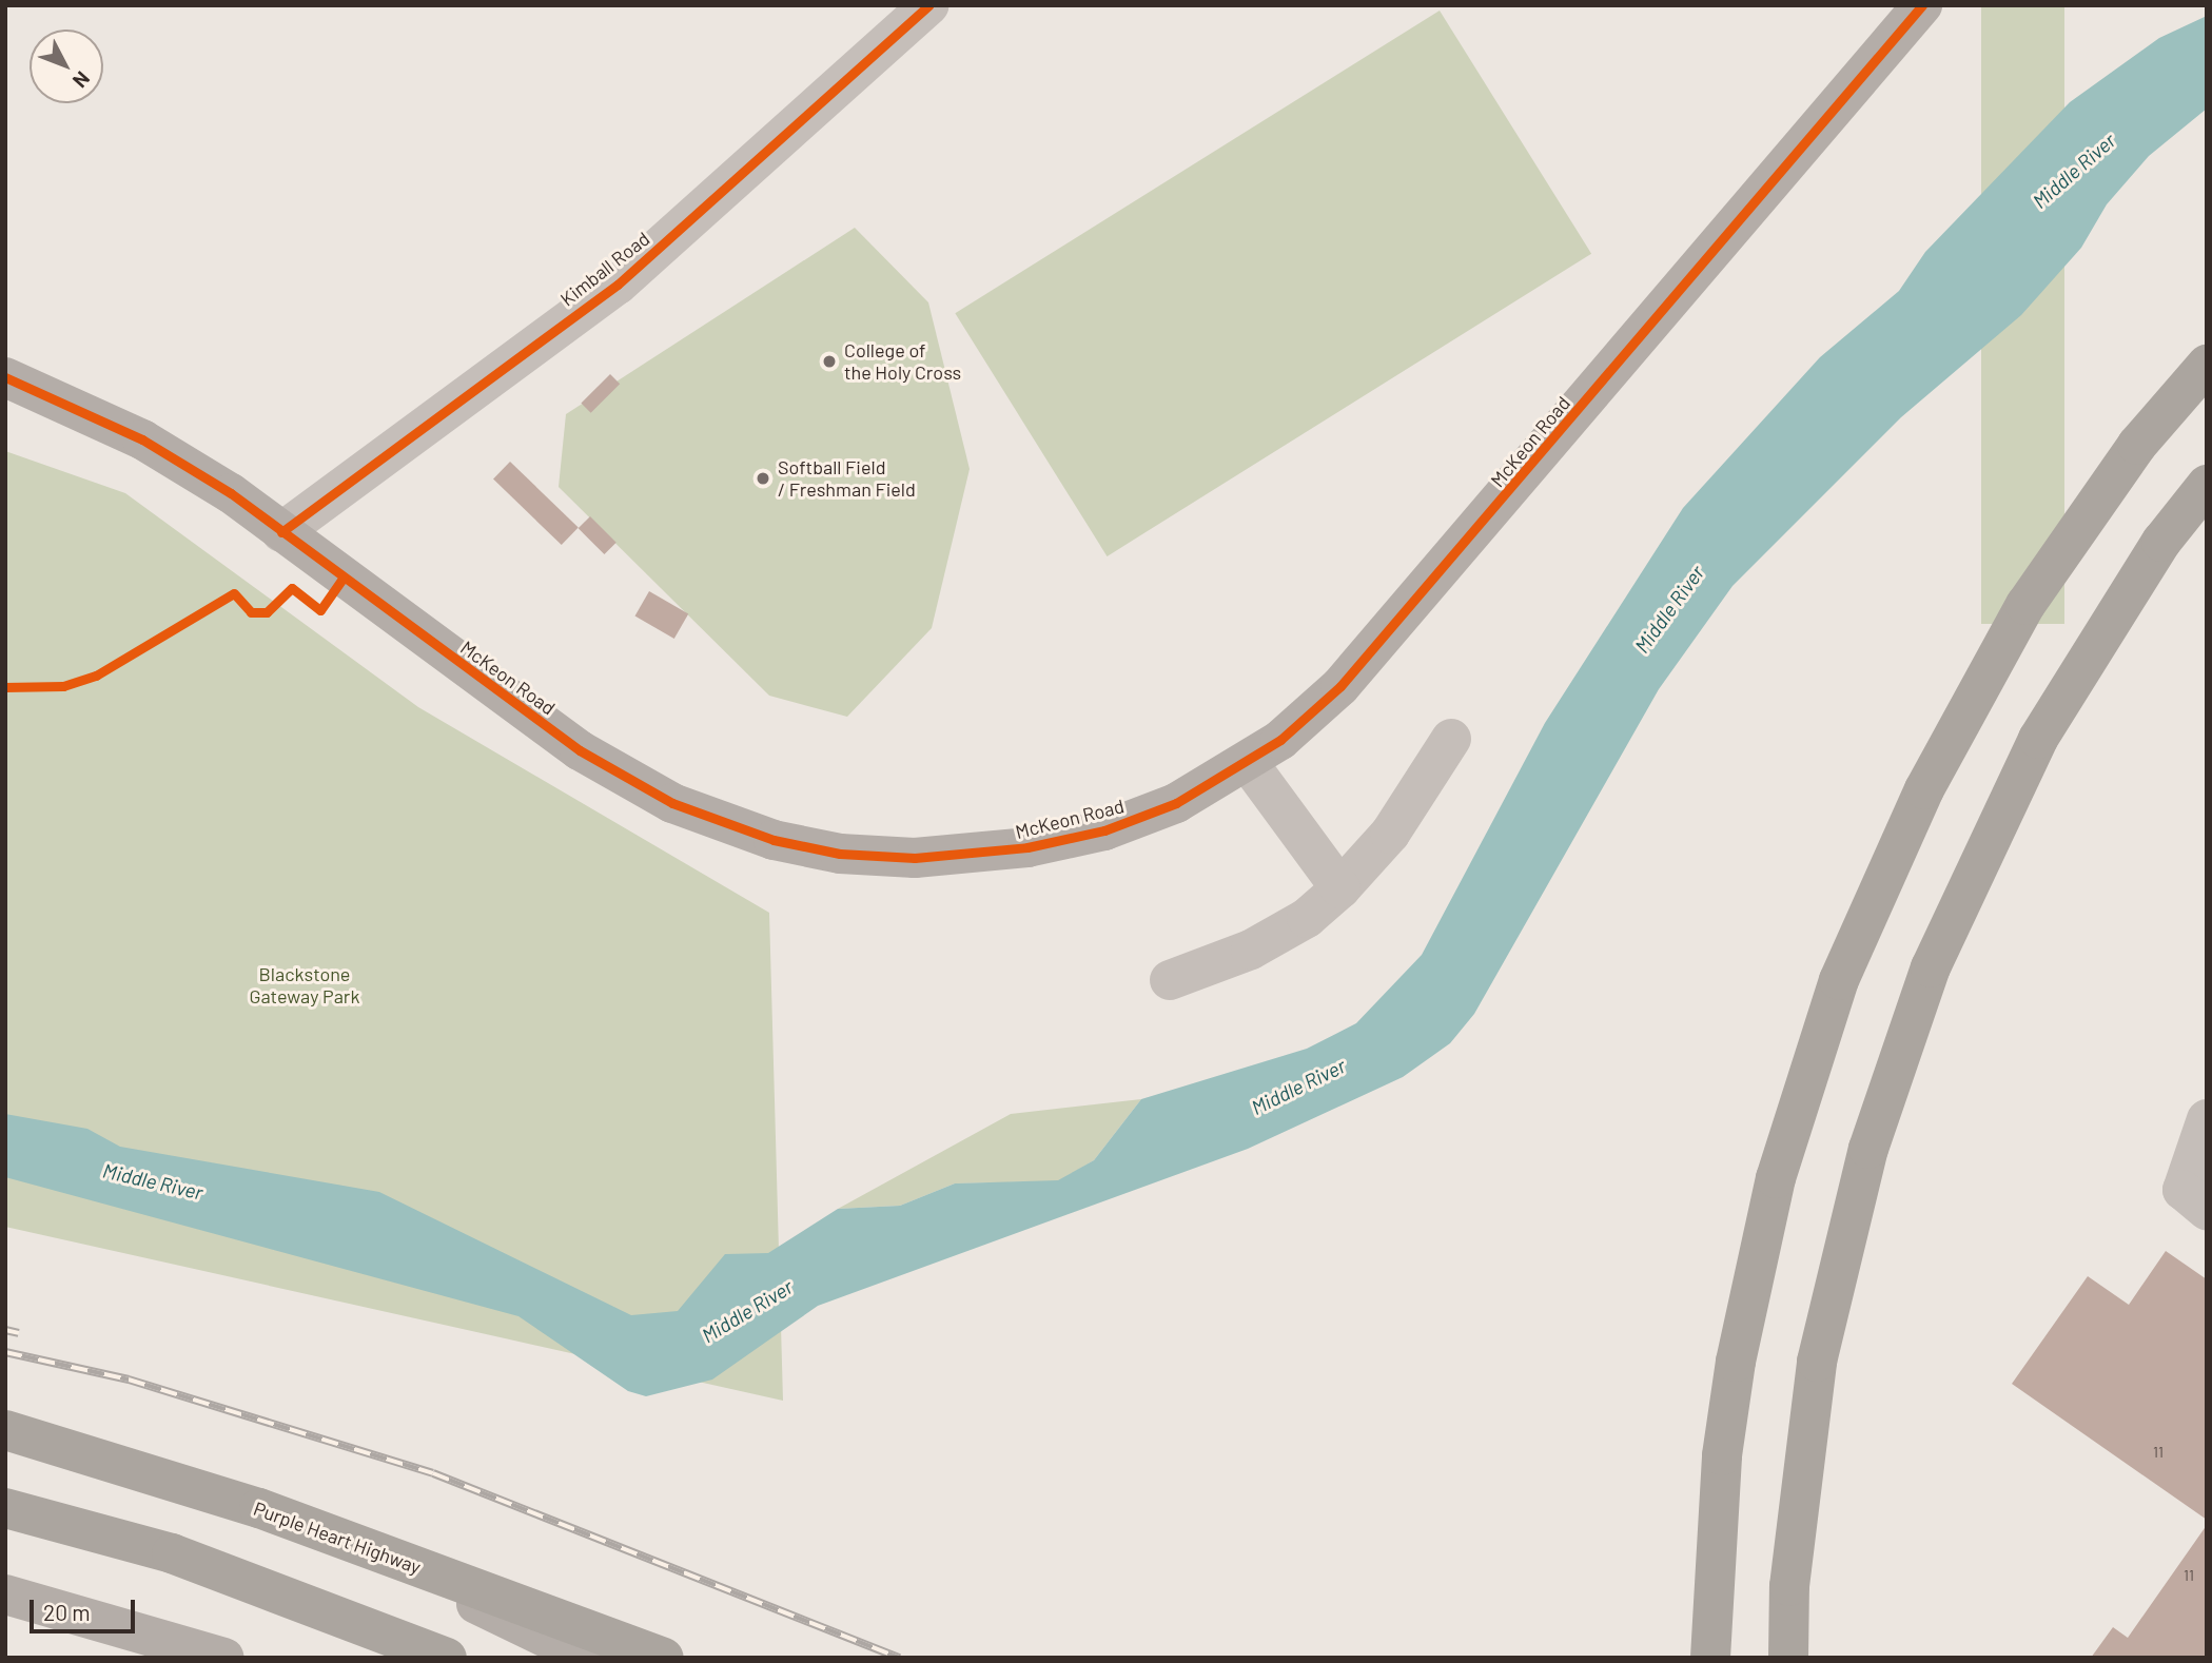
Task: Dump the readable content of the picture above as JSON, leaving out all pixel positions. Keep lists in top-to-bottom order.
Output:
{
  "streets": {
    "highway": ["Purple Heart Highway"],
    "main road": ["McKeon Road"],
    "street": ["Kimball Road"]
  },
  "crossings": [
    ["Kimball Road", "McKeon Road"]
  ],
  "water": ["Middle River"],
  "parks": ["Blackstone Gateway Park"],
  "places": ["College of the Holy Cross", "Softball Field / Freshman Field"],
  "house_numbers": ["11", "11"],
  "scale_bar": "20 m",
  "north": "bottom right"
}
